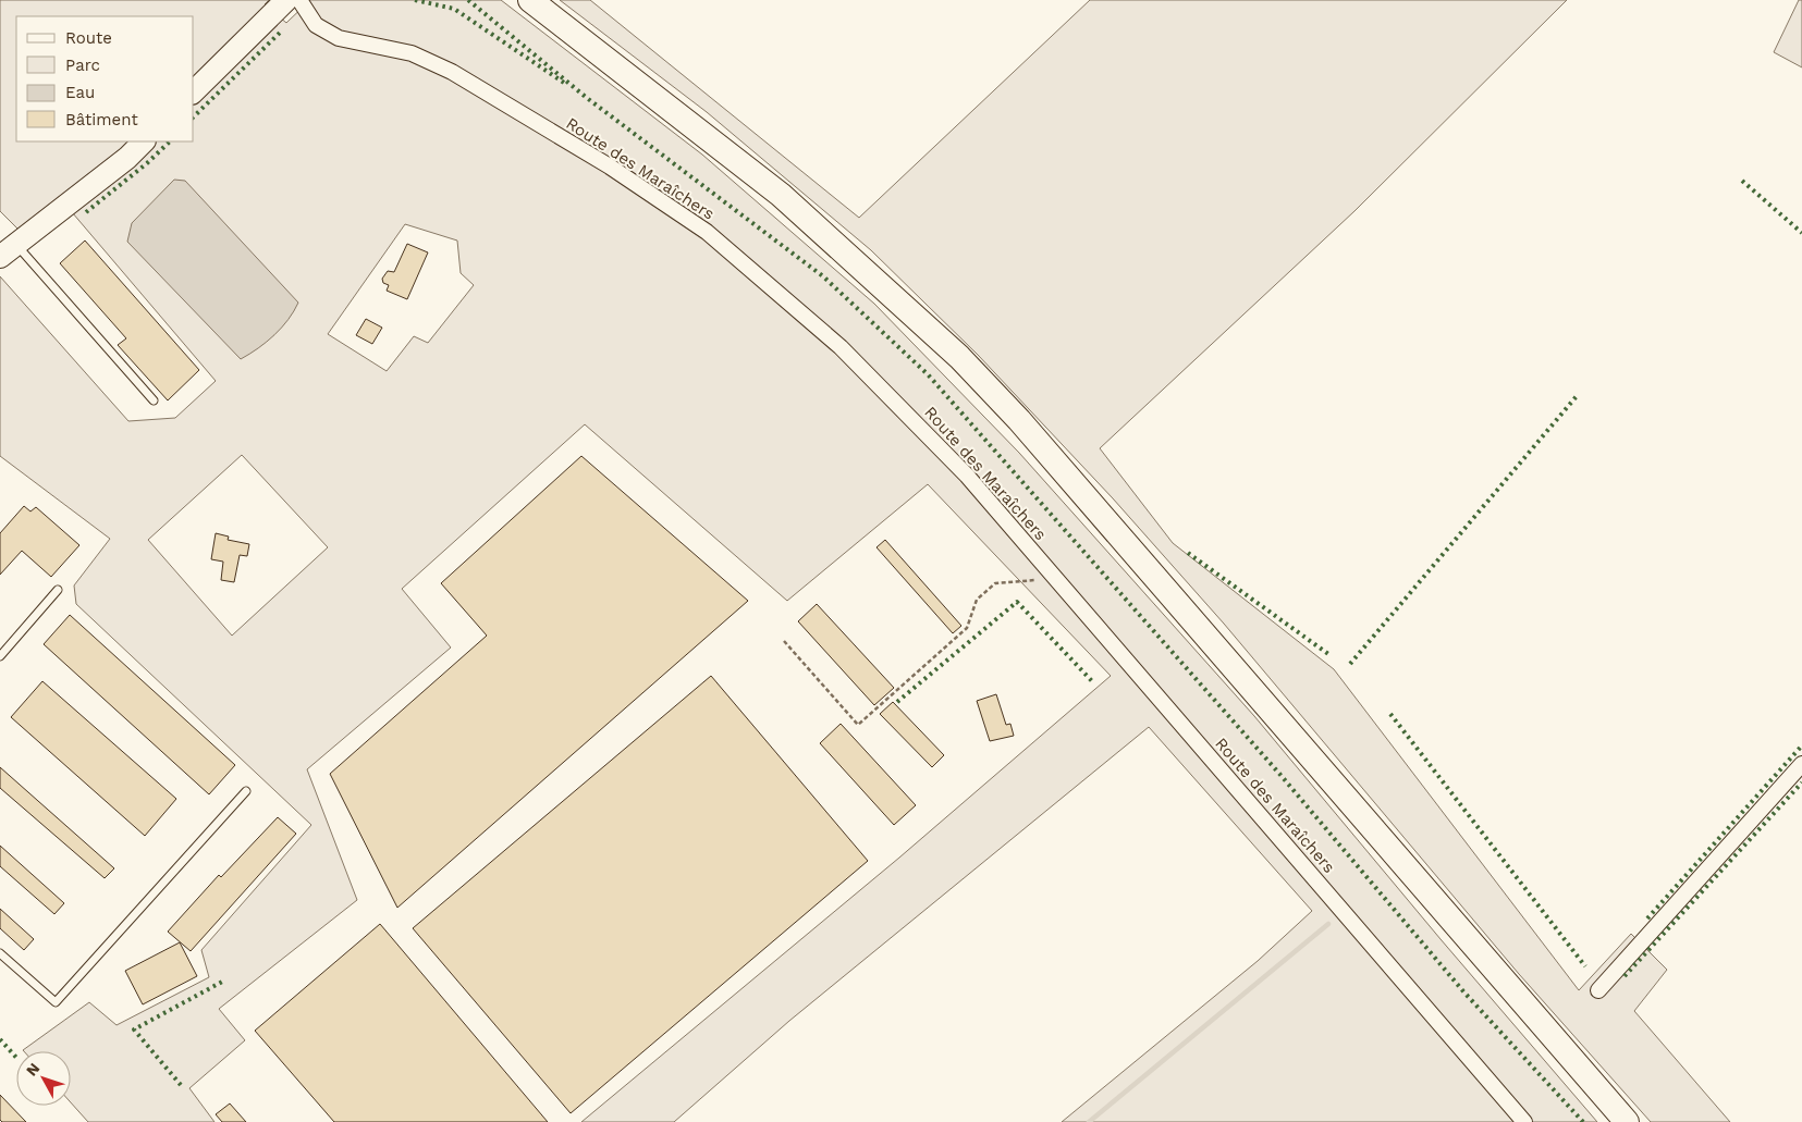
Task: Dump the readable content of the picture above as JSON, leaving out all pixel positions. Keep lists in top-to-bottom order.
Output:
{
  "streets": {
    "street": ["Route des Maraîchers"]
  },
  "legend": [
    "Route",
    "Parc",
    "Eau",
    "Bâtiment"
  ],
  "north": "top left"
}
